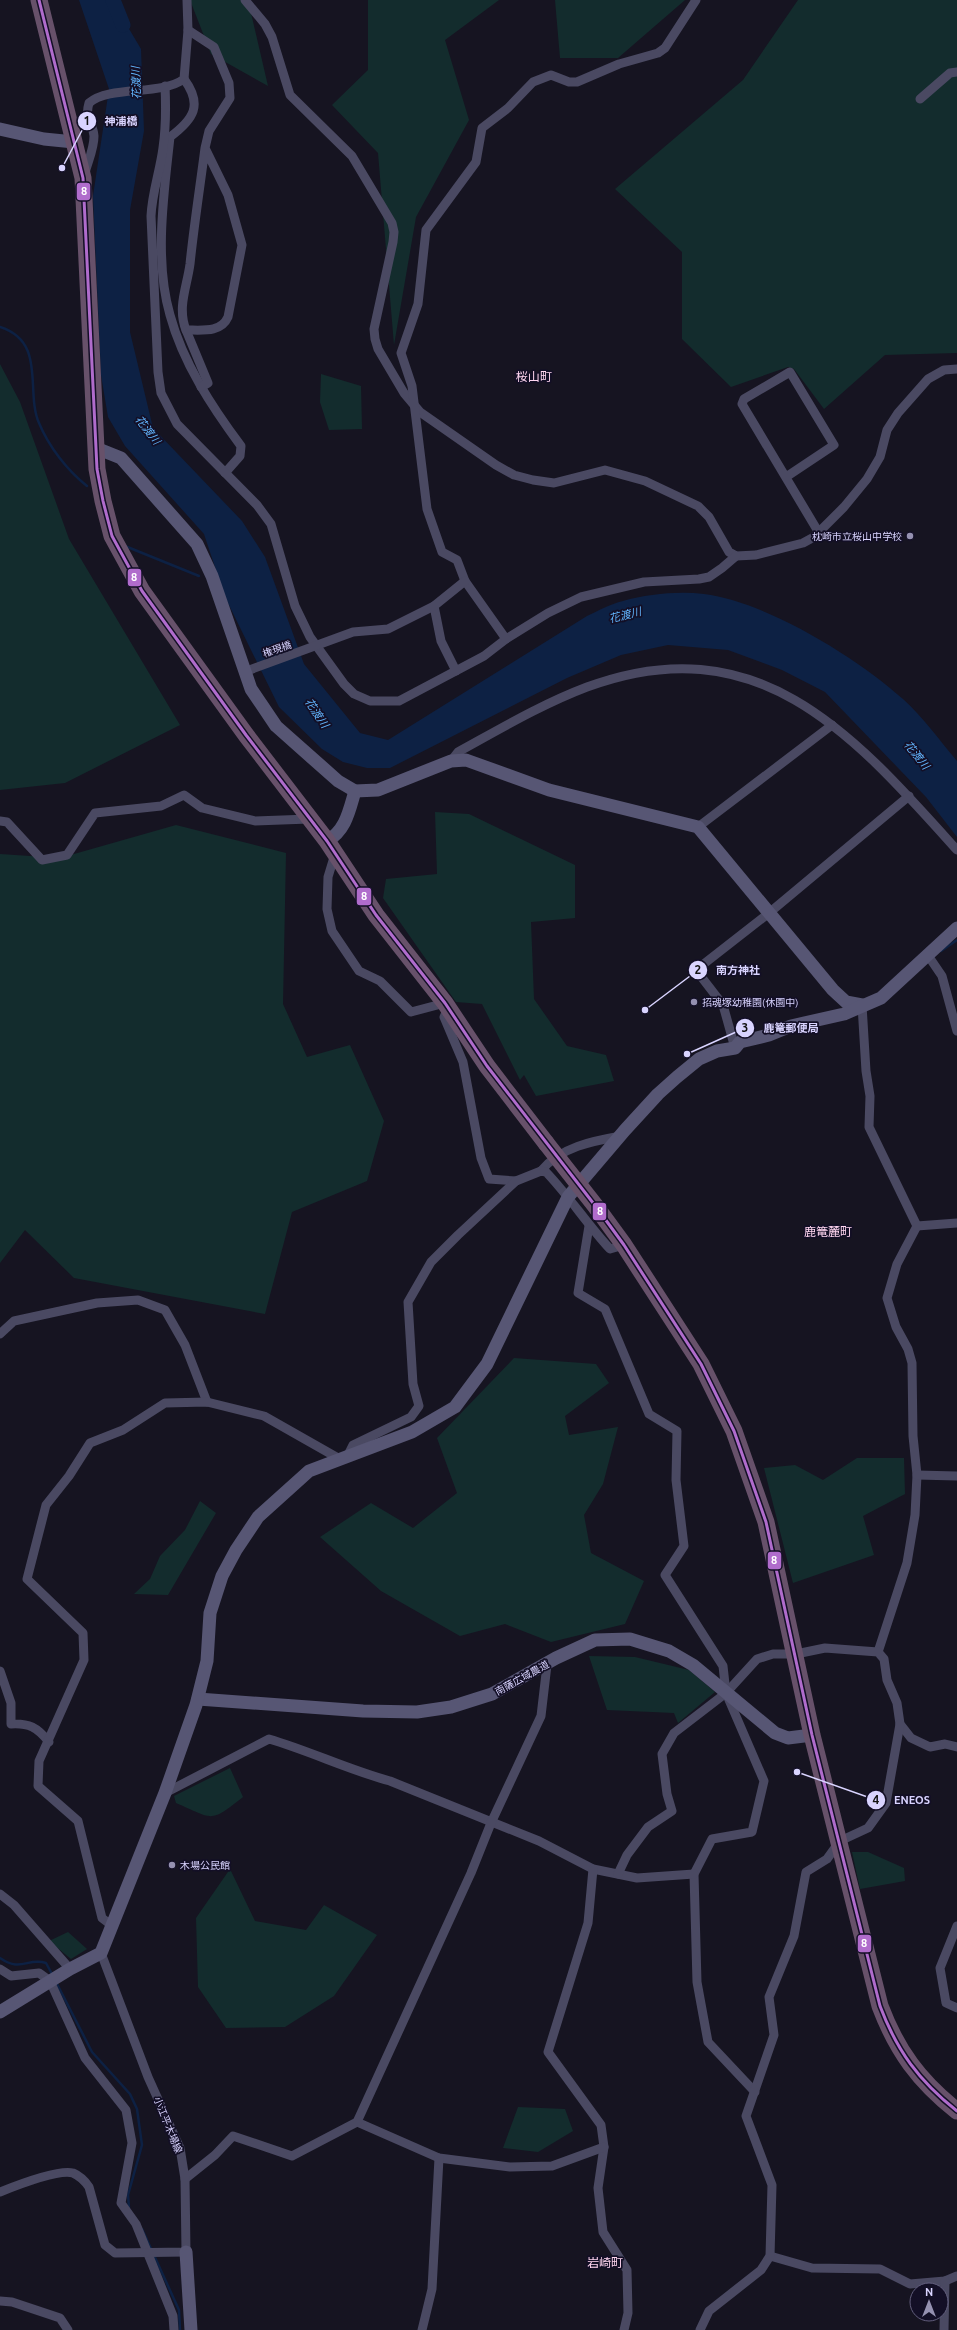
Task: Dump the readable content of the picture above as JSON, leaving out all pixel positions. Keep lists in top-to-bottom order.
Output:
{
  "streets": {
    "street": ["権現橋", "南薩広域農道", "小江平木場線"]
  },
  "districts": ["桜山町", "鹿篭麓町", "岩崎町"],
  "water": ["花渡川"],
  "places": [
    "神浦橋",
    "枕崎市立桜山中学校",
    "招魂塚幼稚園(休園中)",
    "南方神社",
    "鹿篭郵便局",
    "ENEOS",
    "木場公民館"
  ],
  "lines": ["transit line 8"],
  "north": "top"
}
